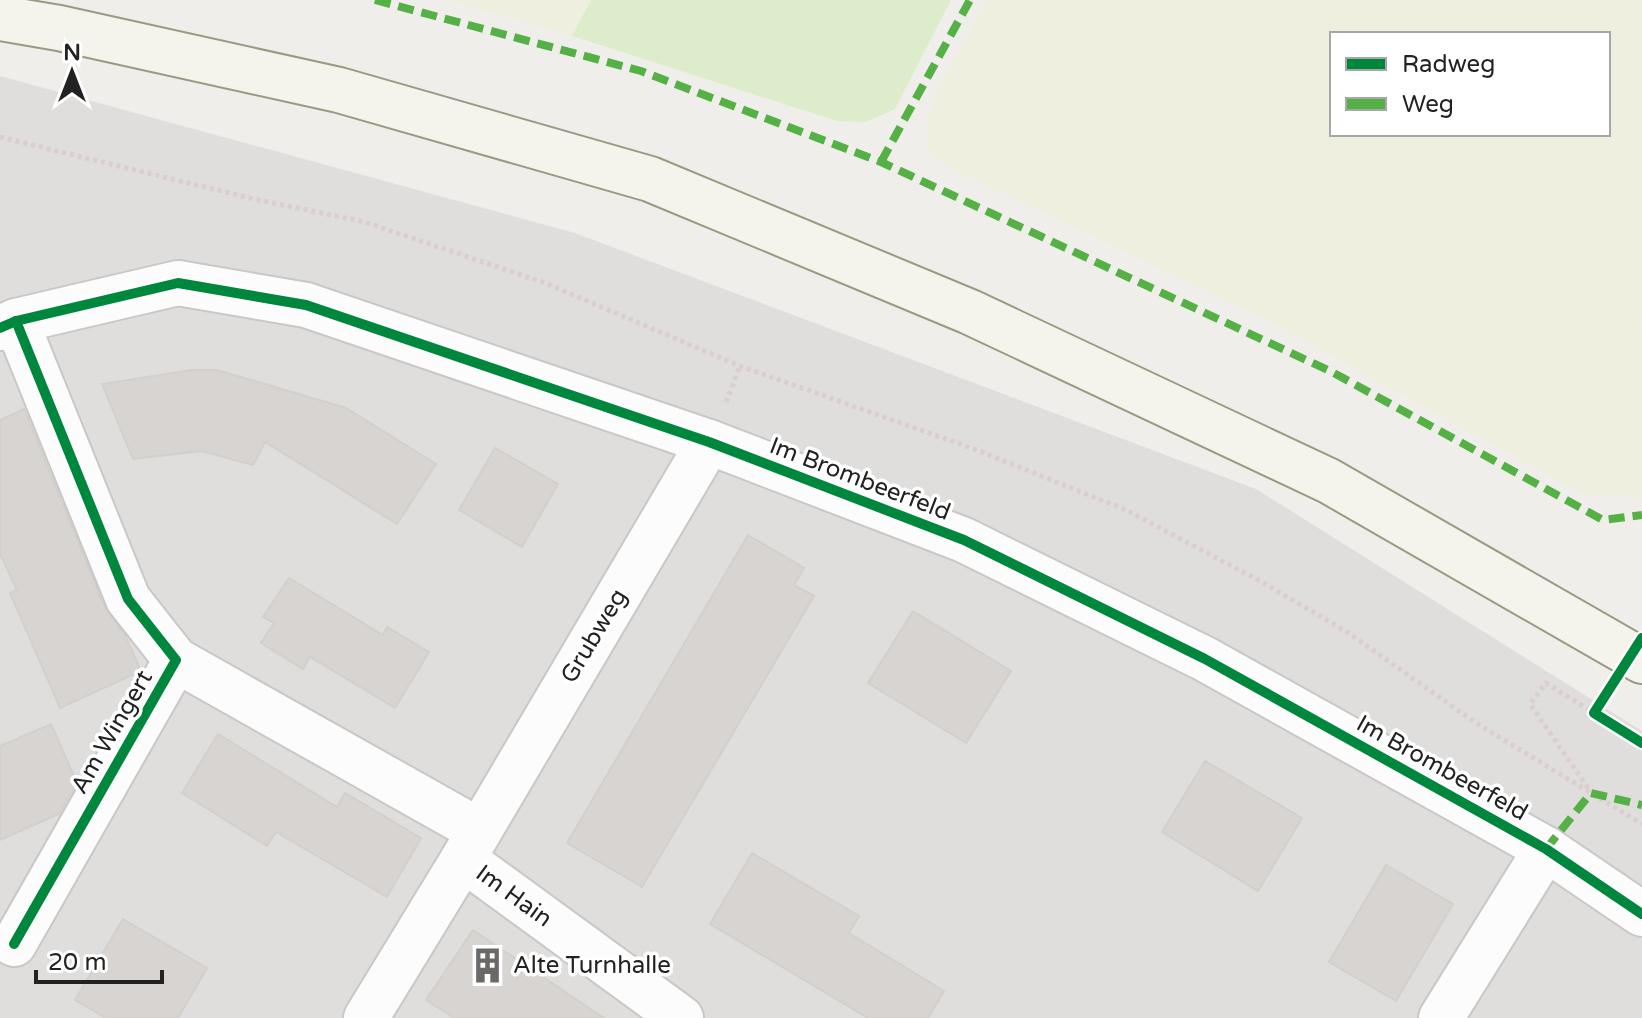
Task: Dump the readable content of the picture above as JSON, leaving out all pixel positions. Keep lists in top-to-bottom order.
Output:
{
  "streets": {
    "street": [
      "Im Brombeerfeld",
      "Grubweg",
      "Am Wingert",
      "Im Hain"
    ]
  },
  "crossings": [
    ["Im Brombeerfeld", "Grubweg"],
    ["Im Brombeerfeld", "Am Wingert"],
    ["Grubweg", "Im Hain"]
  ],
  "places": {
    "building": ["Alte Turnhalle"]
  },
  "legend": ["Radweg", "Weg"],
  "scale_bar": "20 m",
  "north": "top"
}
